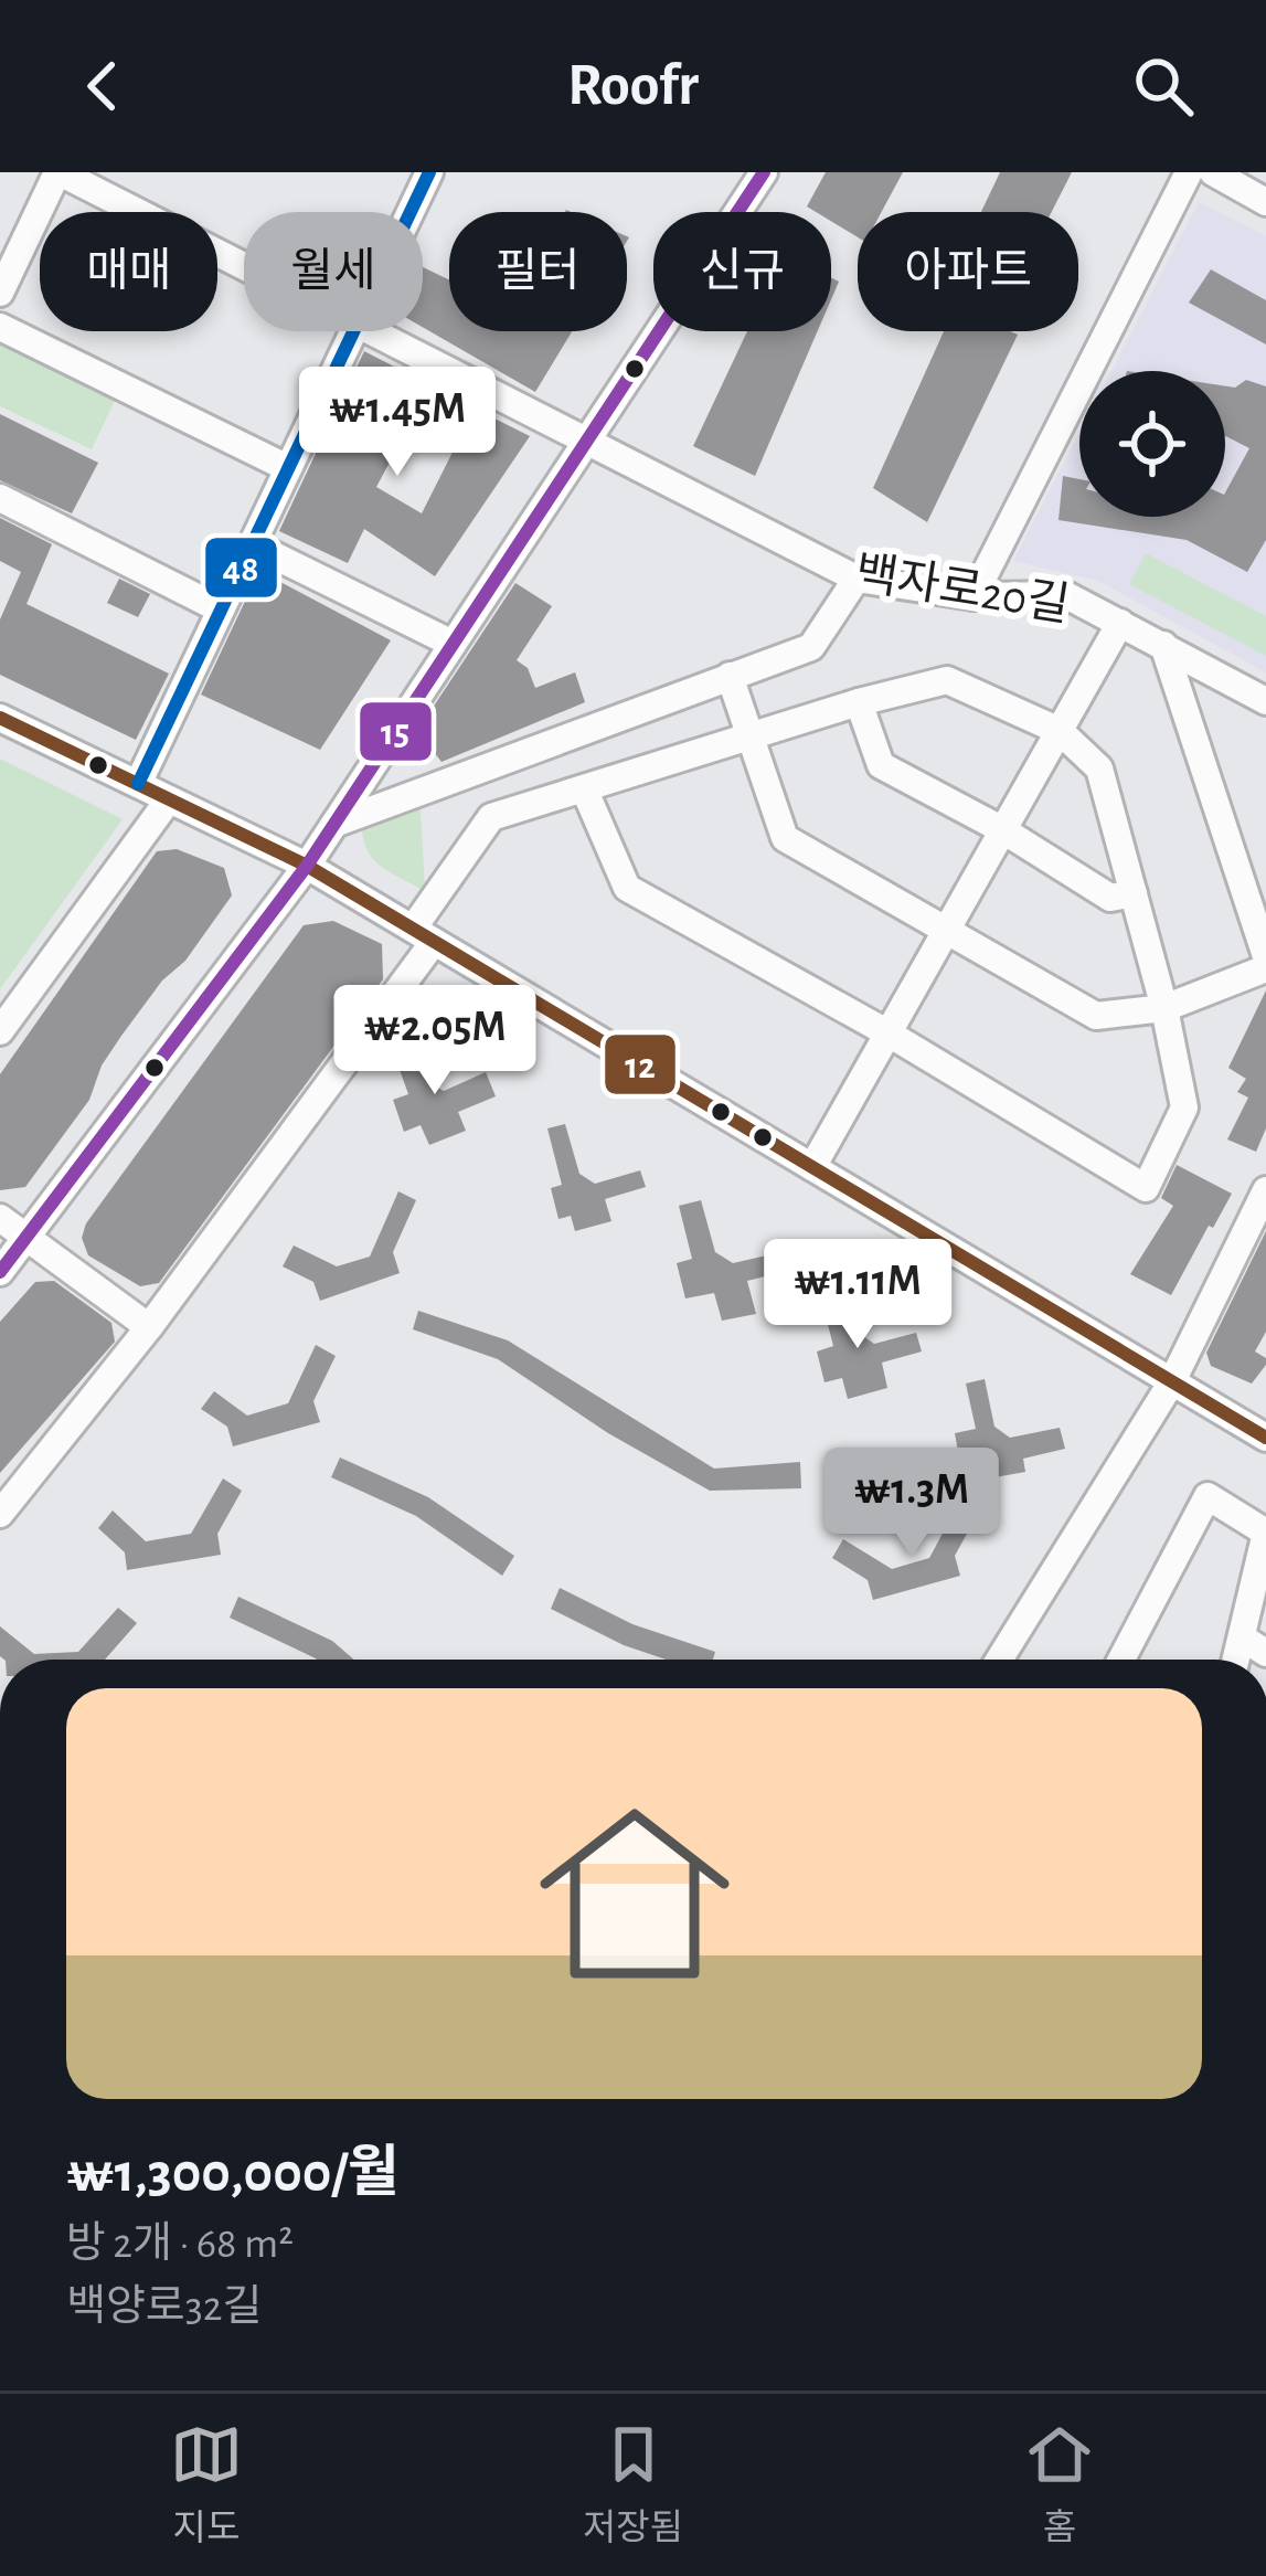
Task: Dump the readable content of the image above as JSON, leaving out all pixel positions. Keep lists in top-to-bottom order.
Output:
{
  "streets": {
    "street": ["백자로20길"]
  },
  "lines": ["transit line 15", "transit line 48", "transit line 12"],
  "page": {
    "header": "Roofr",
    "chip": [
      "매매",
      "월세",
      "필터",
      "신규",
      "아파트"
    ],
    "price": [
      "₩1.45M",
      "₩2.05M",
      "₩1.11M",
      "₩1.3M"
    ],
    "list": [
      {
        "name": "₩1,300,000/월",
        "note": "방 2개 · 68 m² · 백양로32길"
      }
    ],
    "tabs": ["지도", "저장됨", "홈"]
  }
}
